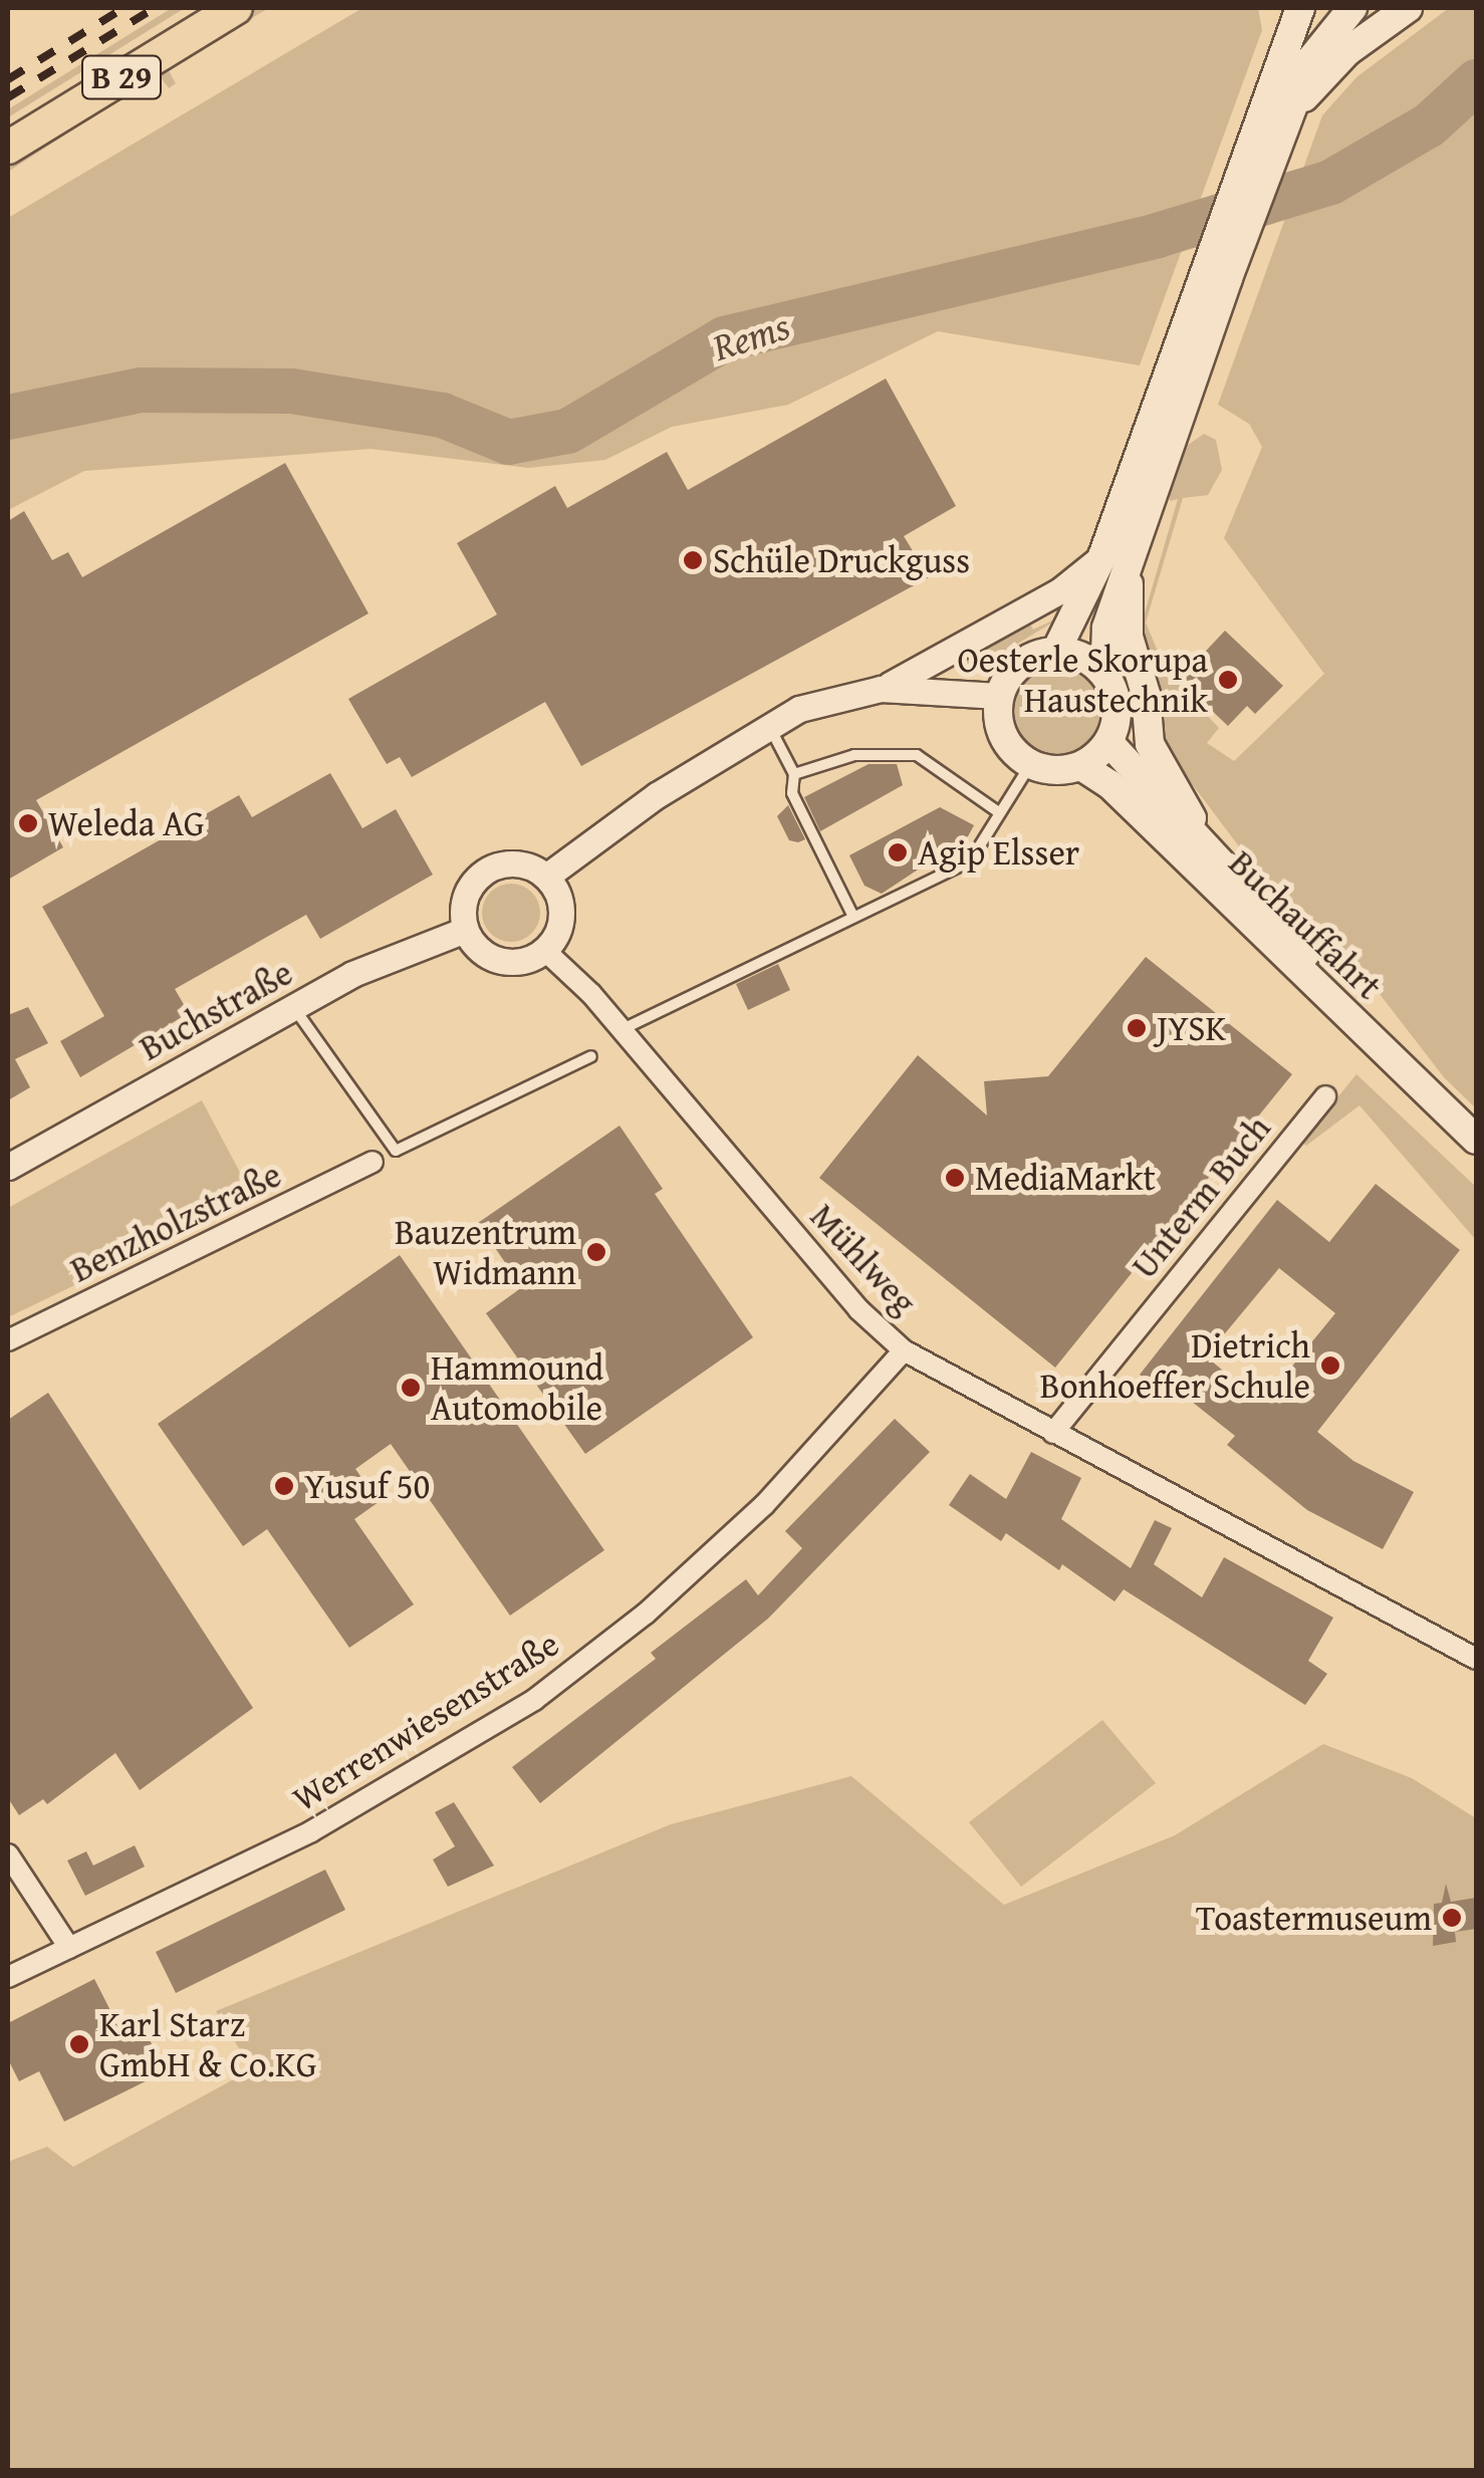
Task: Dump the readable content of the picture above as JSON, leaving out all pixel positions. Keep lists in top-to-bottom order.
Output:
{
  "streets": {
    "main road": ["B 29", "Buchauffahrt"],
    "street": [
      "Buchstraße",
      "Unterm Buch",
      "Benzholzstraße",
      "Mühlweg",
      "Werrenwiesenstraße"
    ]
  },
  "crossings": [
    ["Buchstraße", "Mühlweg"],
    ["Unterm Buch", "Mühlweg"],
    ["Mühlweg", "Werrenwiesenstraße"]
  ],
  "water": ["Rems"],
  "places": [
    "Schüle Druckguss",
    "Oesterle Skorupa Haustechnik",
    "Weleda AG",
    "Agip Elsser",
    "JYSK",
    "MediaMarkt",
    "Bauzentrum Widmann",
    "Dietrich Bonhoeffer Schule",
    "Hammound Automobile",
    "Yusuf 50",
    "Toastermuseum",
    "Karl Starz GmbH & Co.KG"
  ]
}
